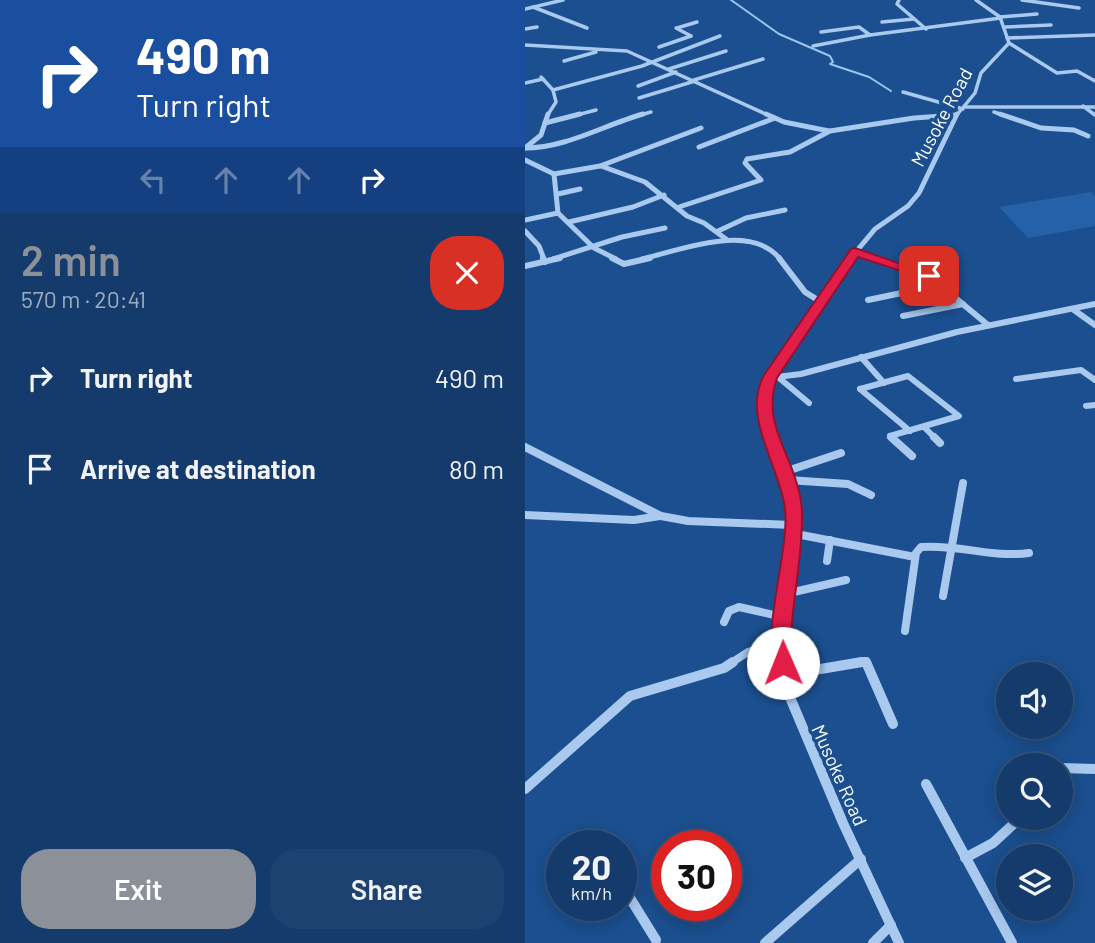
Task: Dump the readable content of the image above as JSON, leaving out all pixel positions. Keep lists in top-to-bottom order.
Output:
{
  "streets": {
    "street": ["Musoke Road"]
  },
  "page": {
    "turn": ["490 m", "Turn right"],
    "heading": ["2 min", "570 m · 20:41"],
    "list": [
      {
        "name": "Turn right",
        "value": "490 m"
      },
      {
        "name": "Arrive at destination",
        "value": "80 m"
      }
    ],
    "speed": "20 km/h",
    "limit": "30",
    "buttons": ["Exit", "Share"]
  }
}
